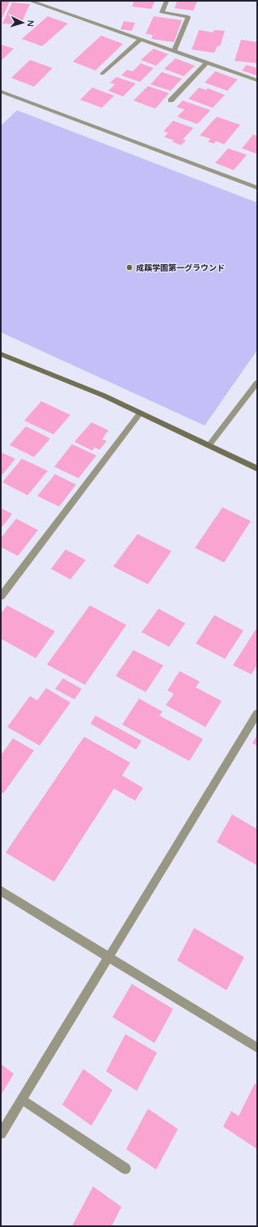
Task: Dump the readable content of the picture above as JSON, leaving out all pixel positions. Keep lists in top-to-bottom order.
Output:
{
  "places": ["成蹊学園第一グラウンド"],
  "north": "right"
}
